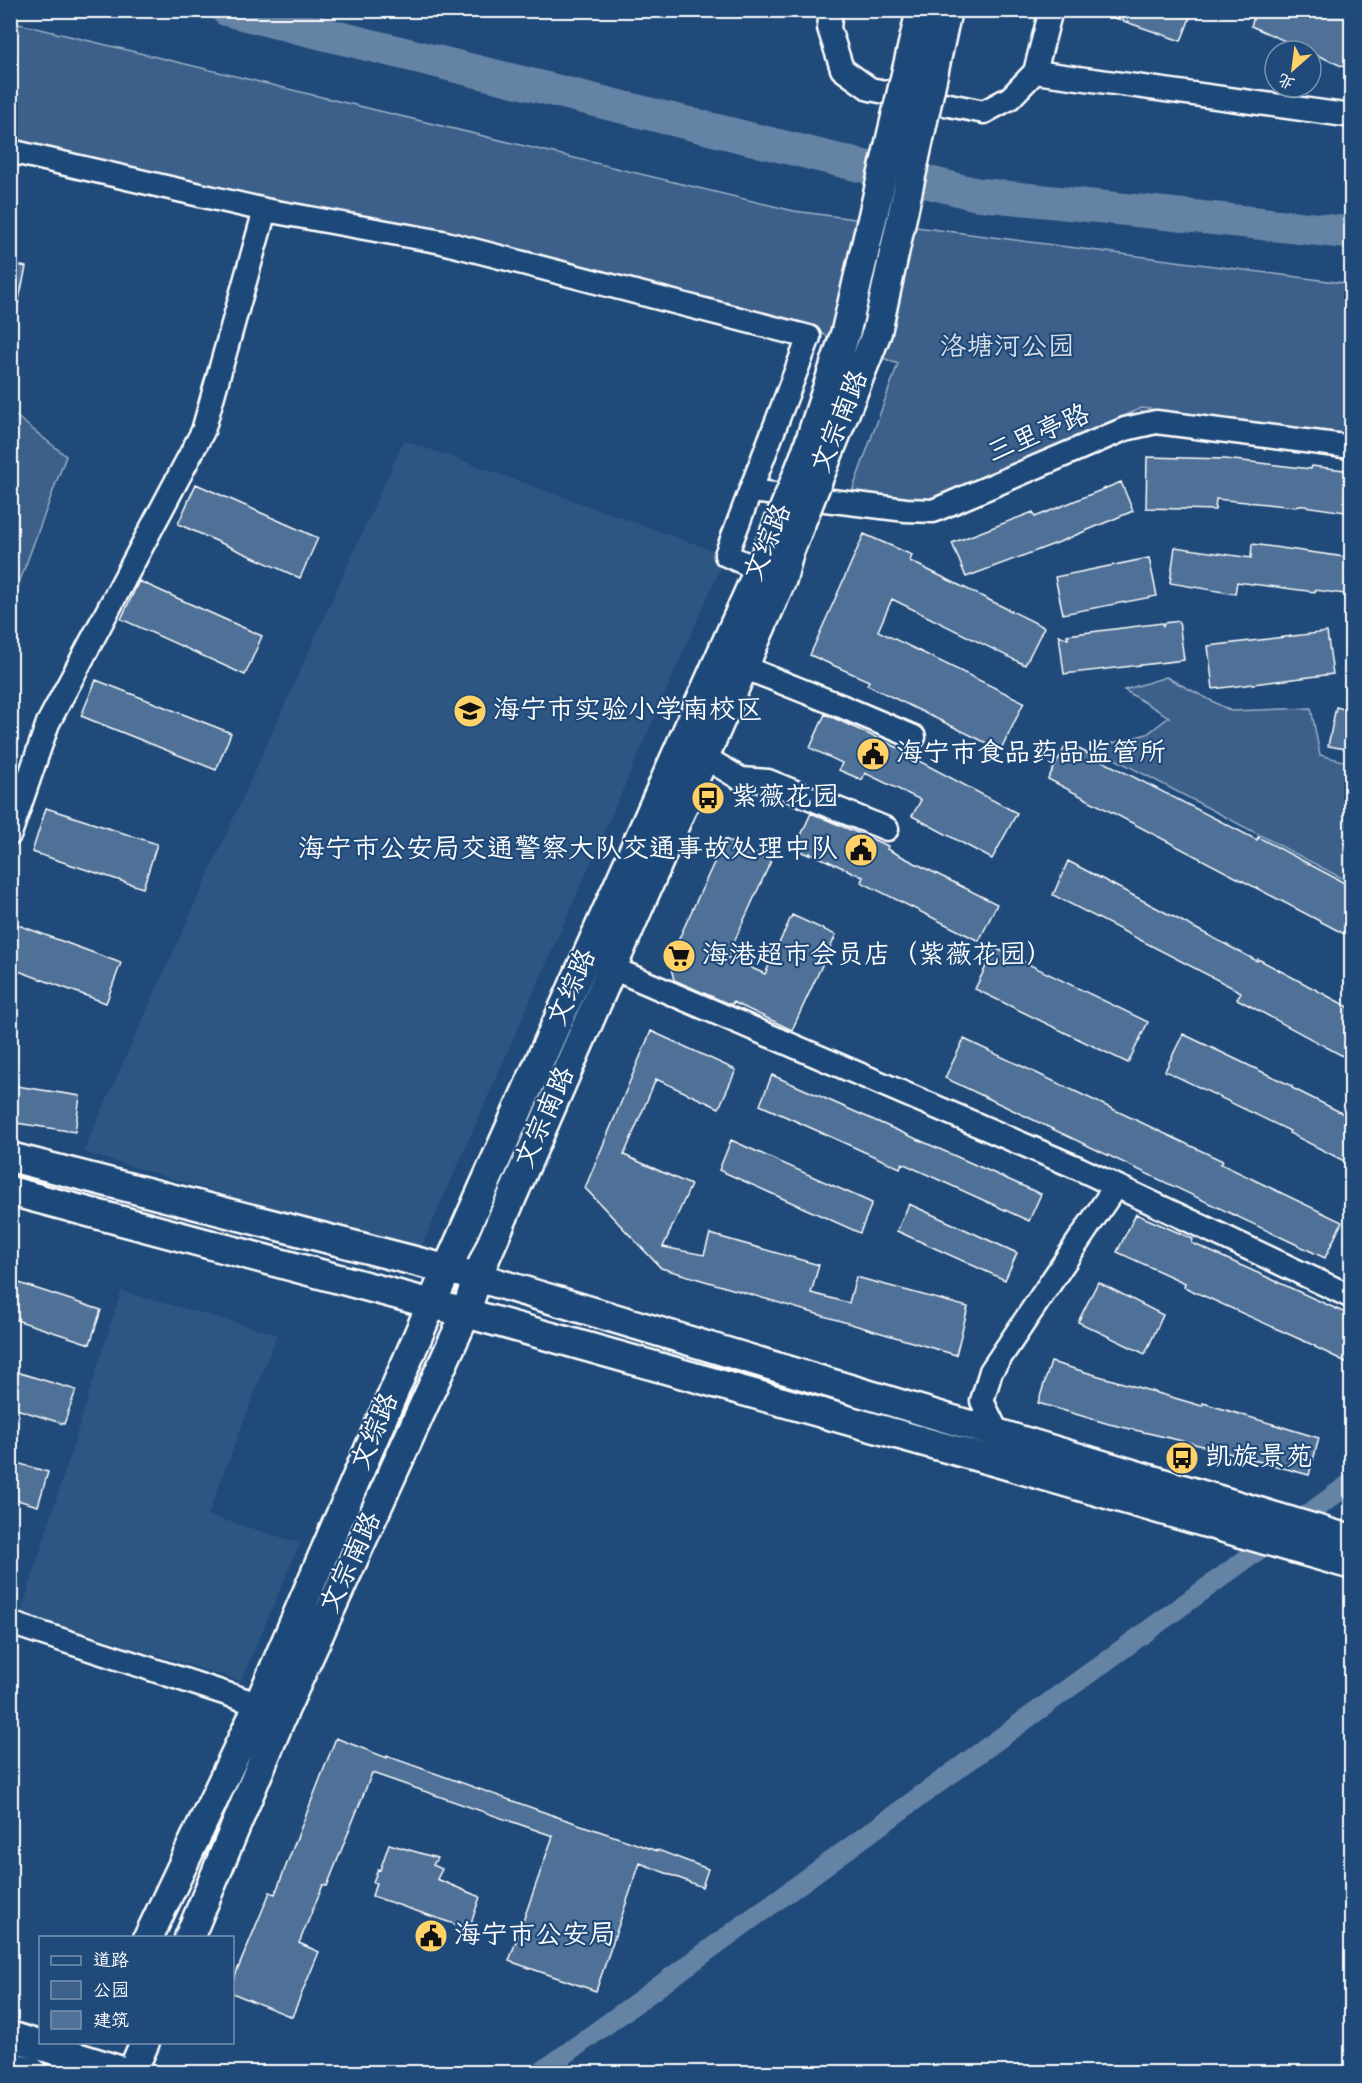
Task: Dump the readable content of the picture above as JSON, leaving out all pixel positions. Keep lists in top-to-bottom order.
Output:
{
  "streets": {
    "main road": ["文宗南路", "文综路"],
    "street": ["三里亭路"]
  },
  "crossings": [
    ["文宗南路", "文综路"]
  ],
  "parks": ["洛塘河公园"],
  "places": {
    "school or university": ["海宁市实验小学南校区"],
    "public building": ["海宁市食品药品监管所", "海宁市公安局交通警察大队交通事故处理中队", "海宁市公安局"],
    "bus stop": ["紫薇花园", "凯旋景苑"],
    "supermarket": ["海港超市会员店（紫薇花园）"]
  },
  "legend": ["道路", "公园", "建筑"],
  "north": "bottom left"
}
